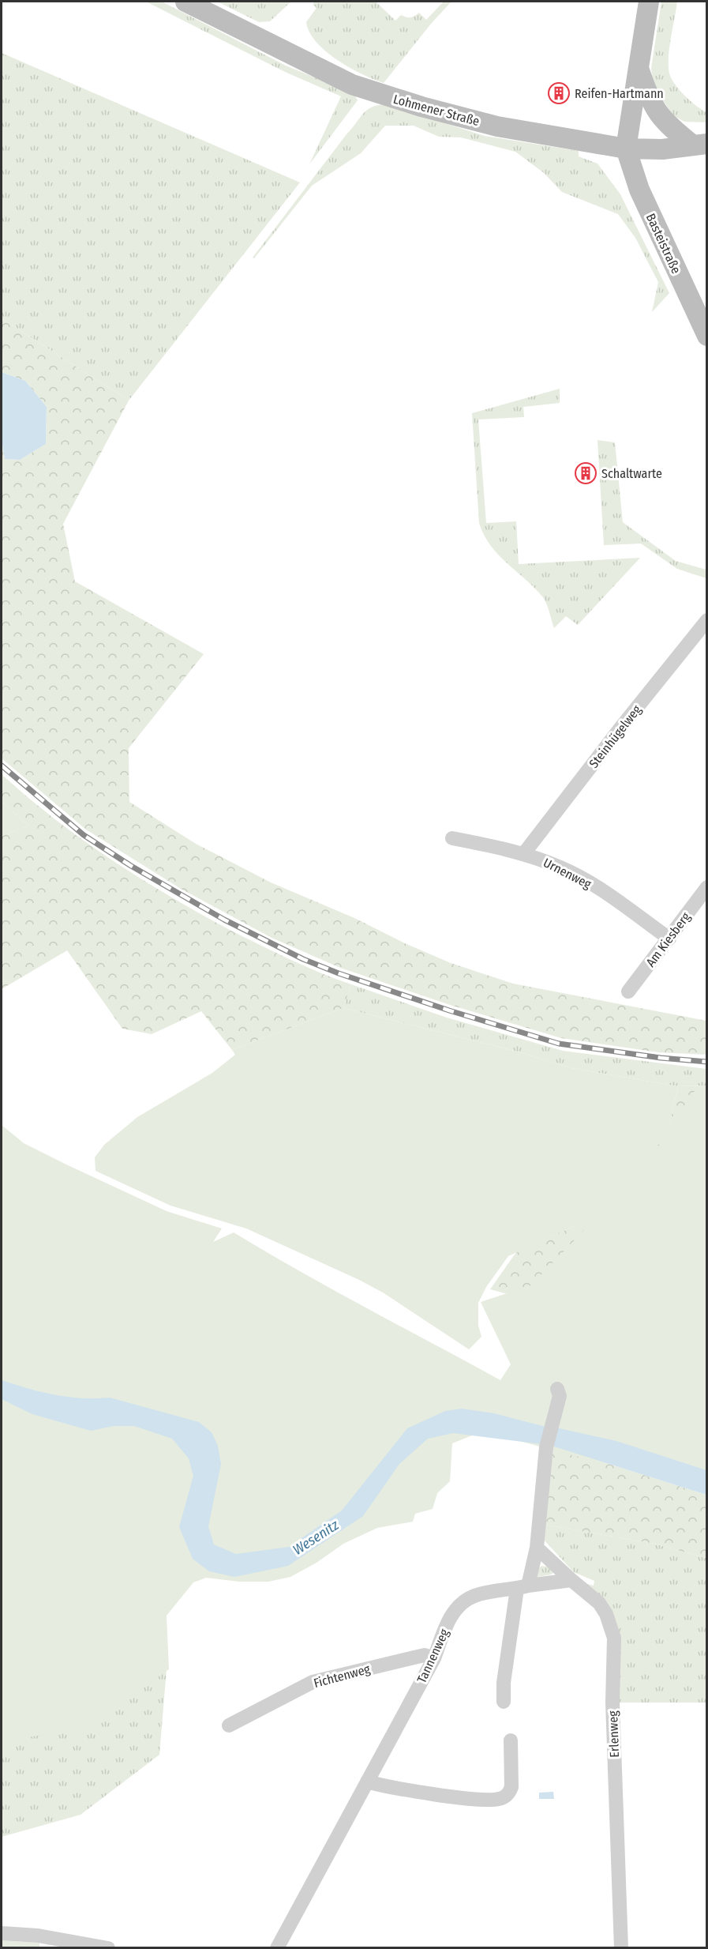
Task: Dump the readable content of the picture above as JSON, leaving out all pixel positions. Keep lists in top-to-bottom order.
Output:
{
  "streets": {
    "main road": ["Lohmener Straße", "Basteistraße"],
    "street": [
      "Steinhügelweg",
      "Urnenweg",
      "Am Kiesberg",
      "Tannenweg",
      "Fichtenweg",
      "Erlenweg"
    ]
  },
  "crossings": [
    ["Lohmener Straße", "Basteistraße"],
    ["Steinhügelweg", "Urnenweg"],
    ["Urnenweg", "Am Kiesberg"],
    ["Tannenweg", "Fichtenweg"]
  ],
  "water": ["Wesenitz"],
  "places": {
    "building": ["Reifen-Hartmann", "Schaltwarte"]
  }
}
